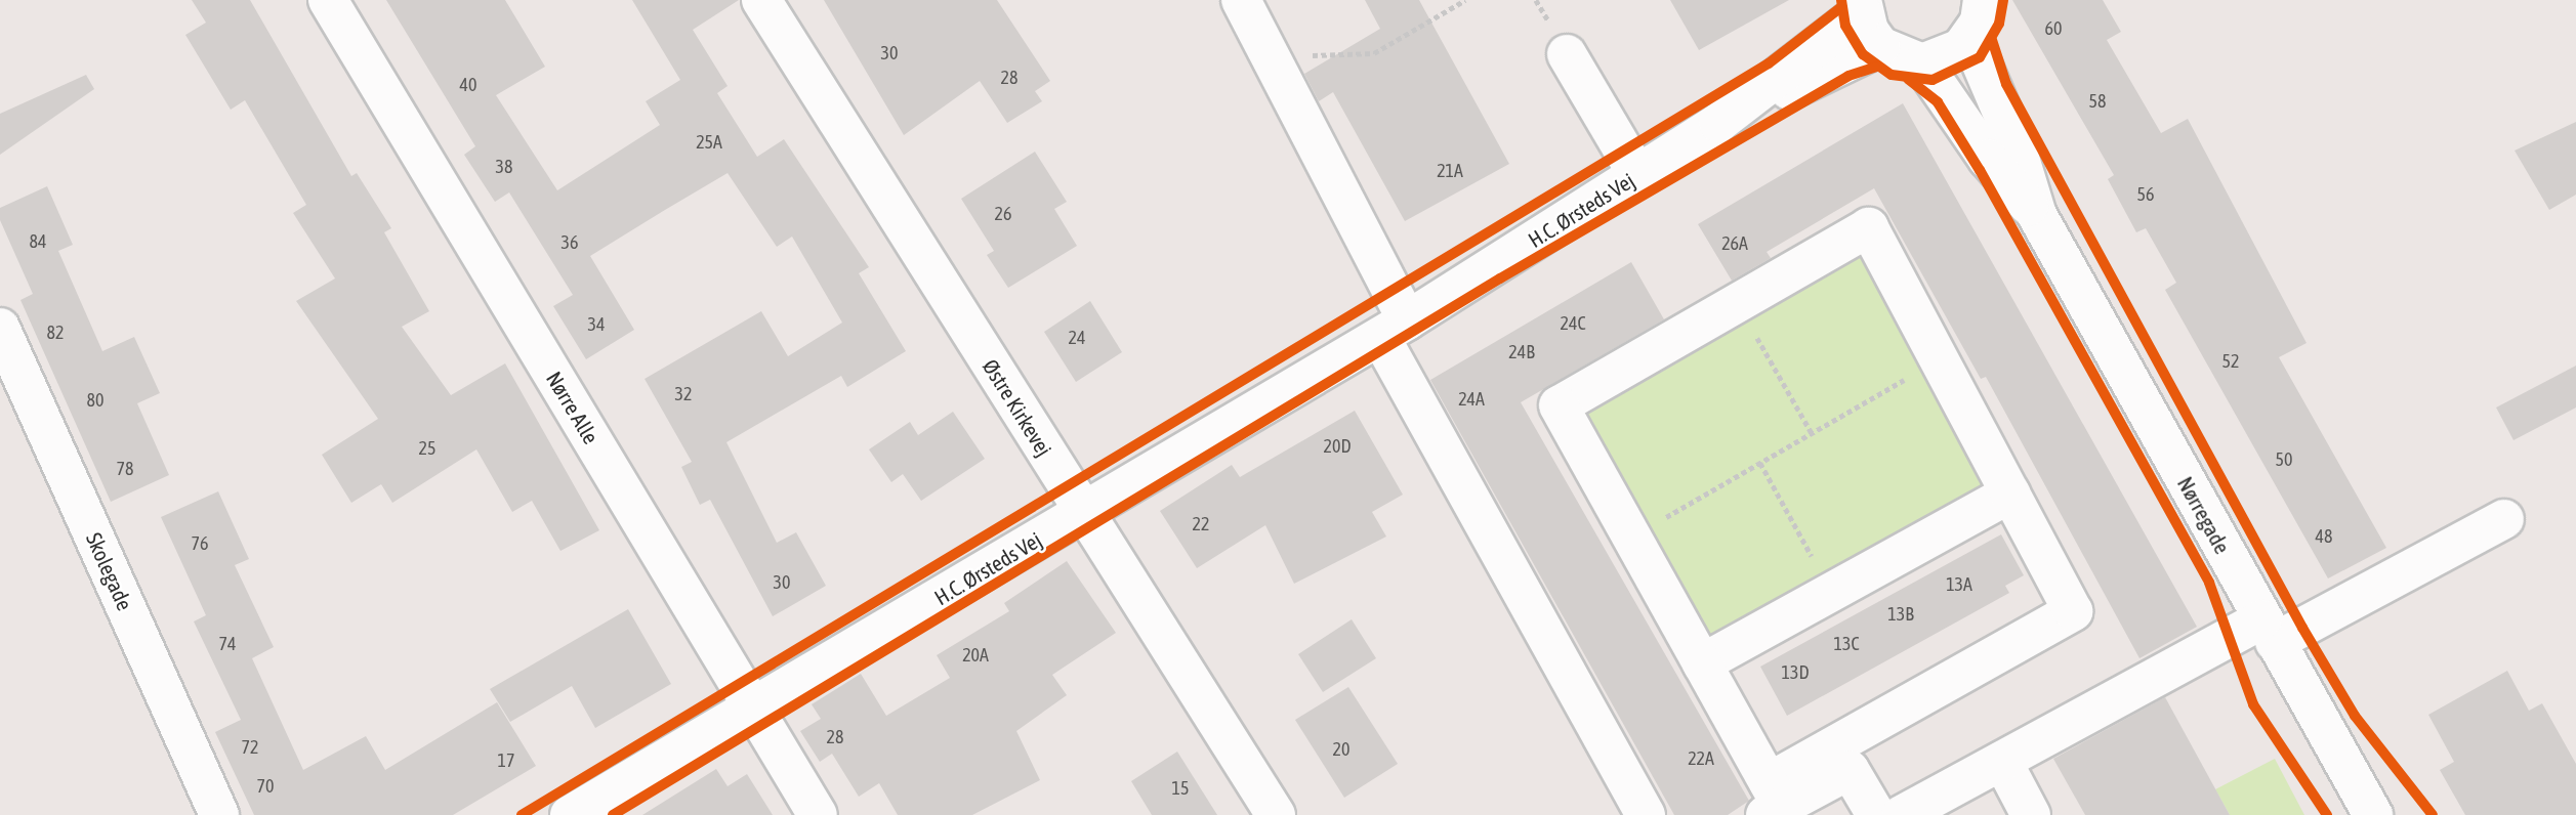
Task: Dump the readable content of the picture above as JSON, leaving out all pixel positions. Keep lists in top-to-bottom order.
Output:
{
  "streets": {
    "street": [
      "H.C. Ørsteds Vej",
      "Nørre Alle",
      "Østre Kirkevej",
      "Nørregade",
      "Skolegade"
    ]
  },
  "crossings": [
    ["H.C. Ørsteds Vej", "Nørre Alle"],
    ["H.C. Ørsteds Vej", "Østre Kirkevej"]
  ],
  "house_numbers": [
    "60",
    "30",
    "28",
    "40",
    "58",
    "25A",
    "38",
    "21A",
    "56",
    "26",
    "84",
    "36",
    "26A",
    "24C",
    "34",
    "82",
    "24",
    "24B",
    "52",
    "32",
    "24A",
    "80",
    "20D",
    "25",
    "50",
    "78",
    "22",
    "48",
    "76",
    "30",
    "13A",
    "13B",
    "74",
    "13C",
    "20A",
    "13D",
    "28",
    "72",
    "20",
    "22A",
    "17",
    "70",
    "15"
  ]
}
